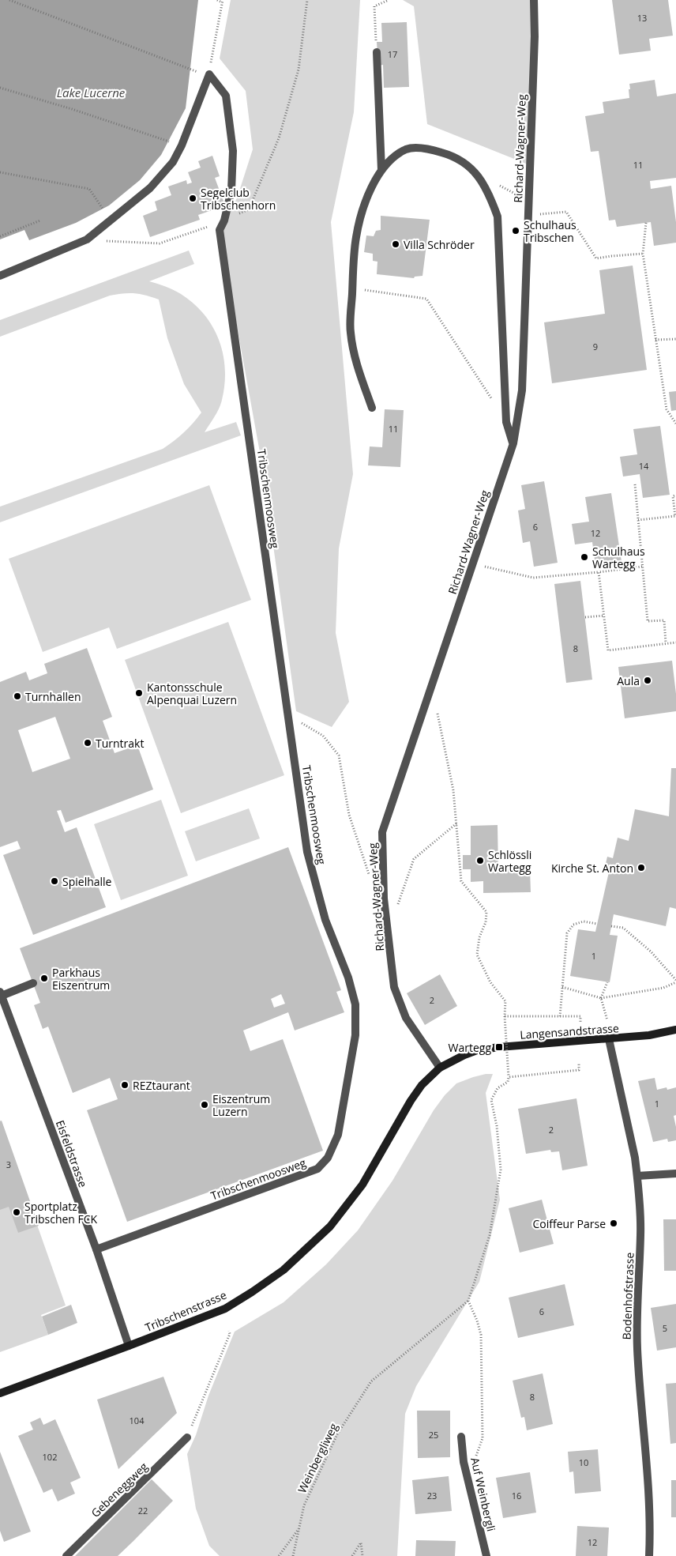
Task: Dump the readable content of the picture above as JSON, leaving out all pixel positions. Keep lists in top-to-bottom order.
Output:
{
  "streets": {
    "street": [
      "Richard-Wagner-Weg",
      "Tribschenmoosweg",
      "Langensandstrasse",
      "Eisfeldstrasse",
      "Bodenhofstrasse",
      "Tribschenstrasse",
      "Gebeneggweg",
      "Auf Weinbergli"
    ],
    "path": ["Weinbergliweg"]
  },
  "crossings": [
    ["Richard-Wagner-Weg", "Tribschenstrasse"],
    ["Tribschenmoosweg", "Eisfeldstrasse"],
    ["Langensandstrasse", "Bodenhofstrasse"],
    ["Langensandstrasse", "Tribschenstrasse"],
    ["Eisfeldstrasse", "Tribschenstrasse"]
  ],
  "water": ["Lake Lucerne"],
  "places": {
    "other": [
      "Segelclub Tribschenhorn",
      "Schulhaus Tribschen",
      "Villa Schröder",
      "Schulhaus Wartegg",
      "Aula",
      "Kantonsschule Alpenquai Luzern",
      "Turnhallen",
      "Turntrakt",
      "Schlössli Wartegg",
      "Kirche St. Anton",
      "Spielhalle",
      "Parkhaus Eiszentrum",
      "REZtaurant",
      "Eiszentrum Luzern",
      "Sportplatz Tribschen FCK",
      "Coiffeur Parse"
    ],
    "transit": ["Wartegg"]
  },
  "house_numbers": [
    "13",
    "17",
    "11",
    "9",
    "11",
    "14",
    "6",
    "12",
    "8",
    "1",
    "2",
    "1",
    "2",
    "3",
    "6",
    "5",
    "8",
    "104",
    "25",
    "102",
    "10",
    "23",
    "16",
    "22",
    "12"
  ]
}
